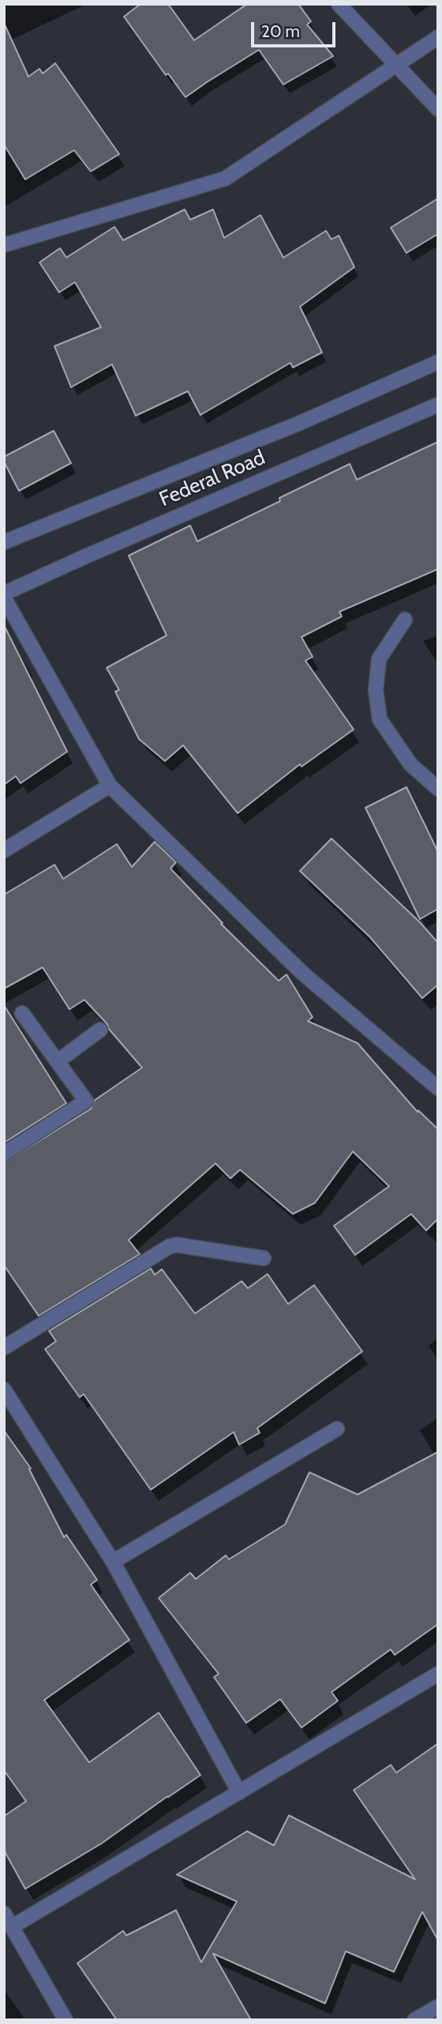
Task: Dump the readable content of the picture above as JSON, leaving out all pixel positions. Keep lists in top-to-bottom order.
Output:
{
  "streets": {
    "street": ["Federal Road"]
  },
  "scale_bar": "20 m"
}
